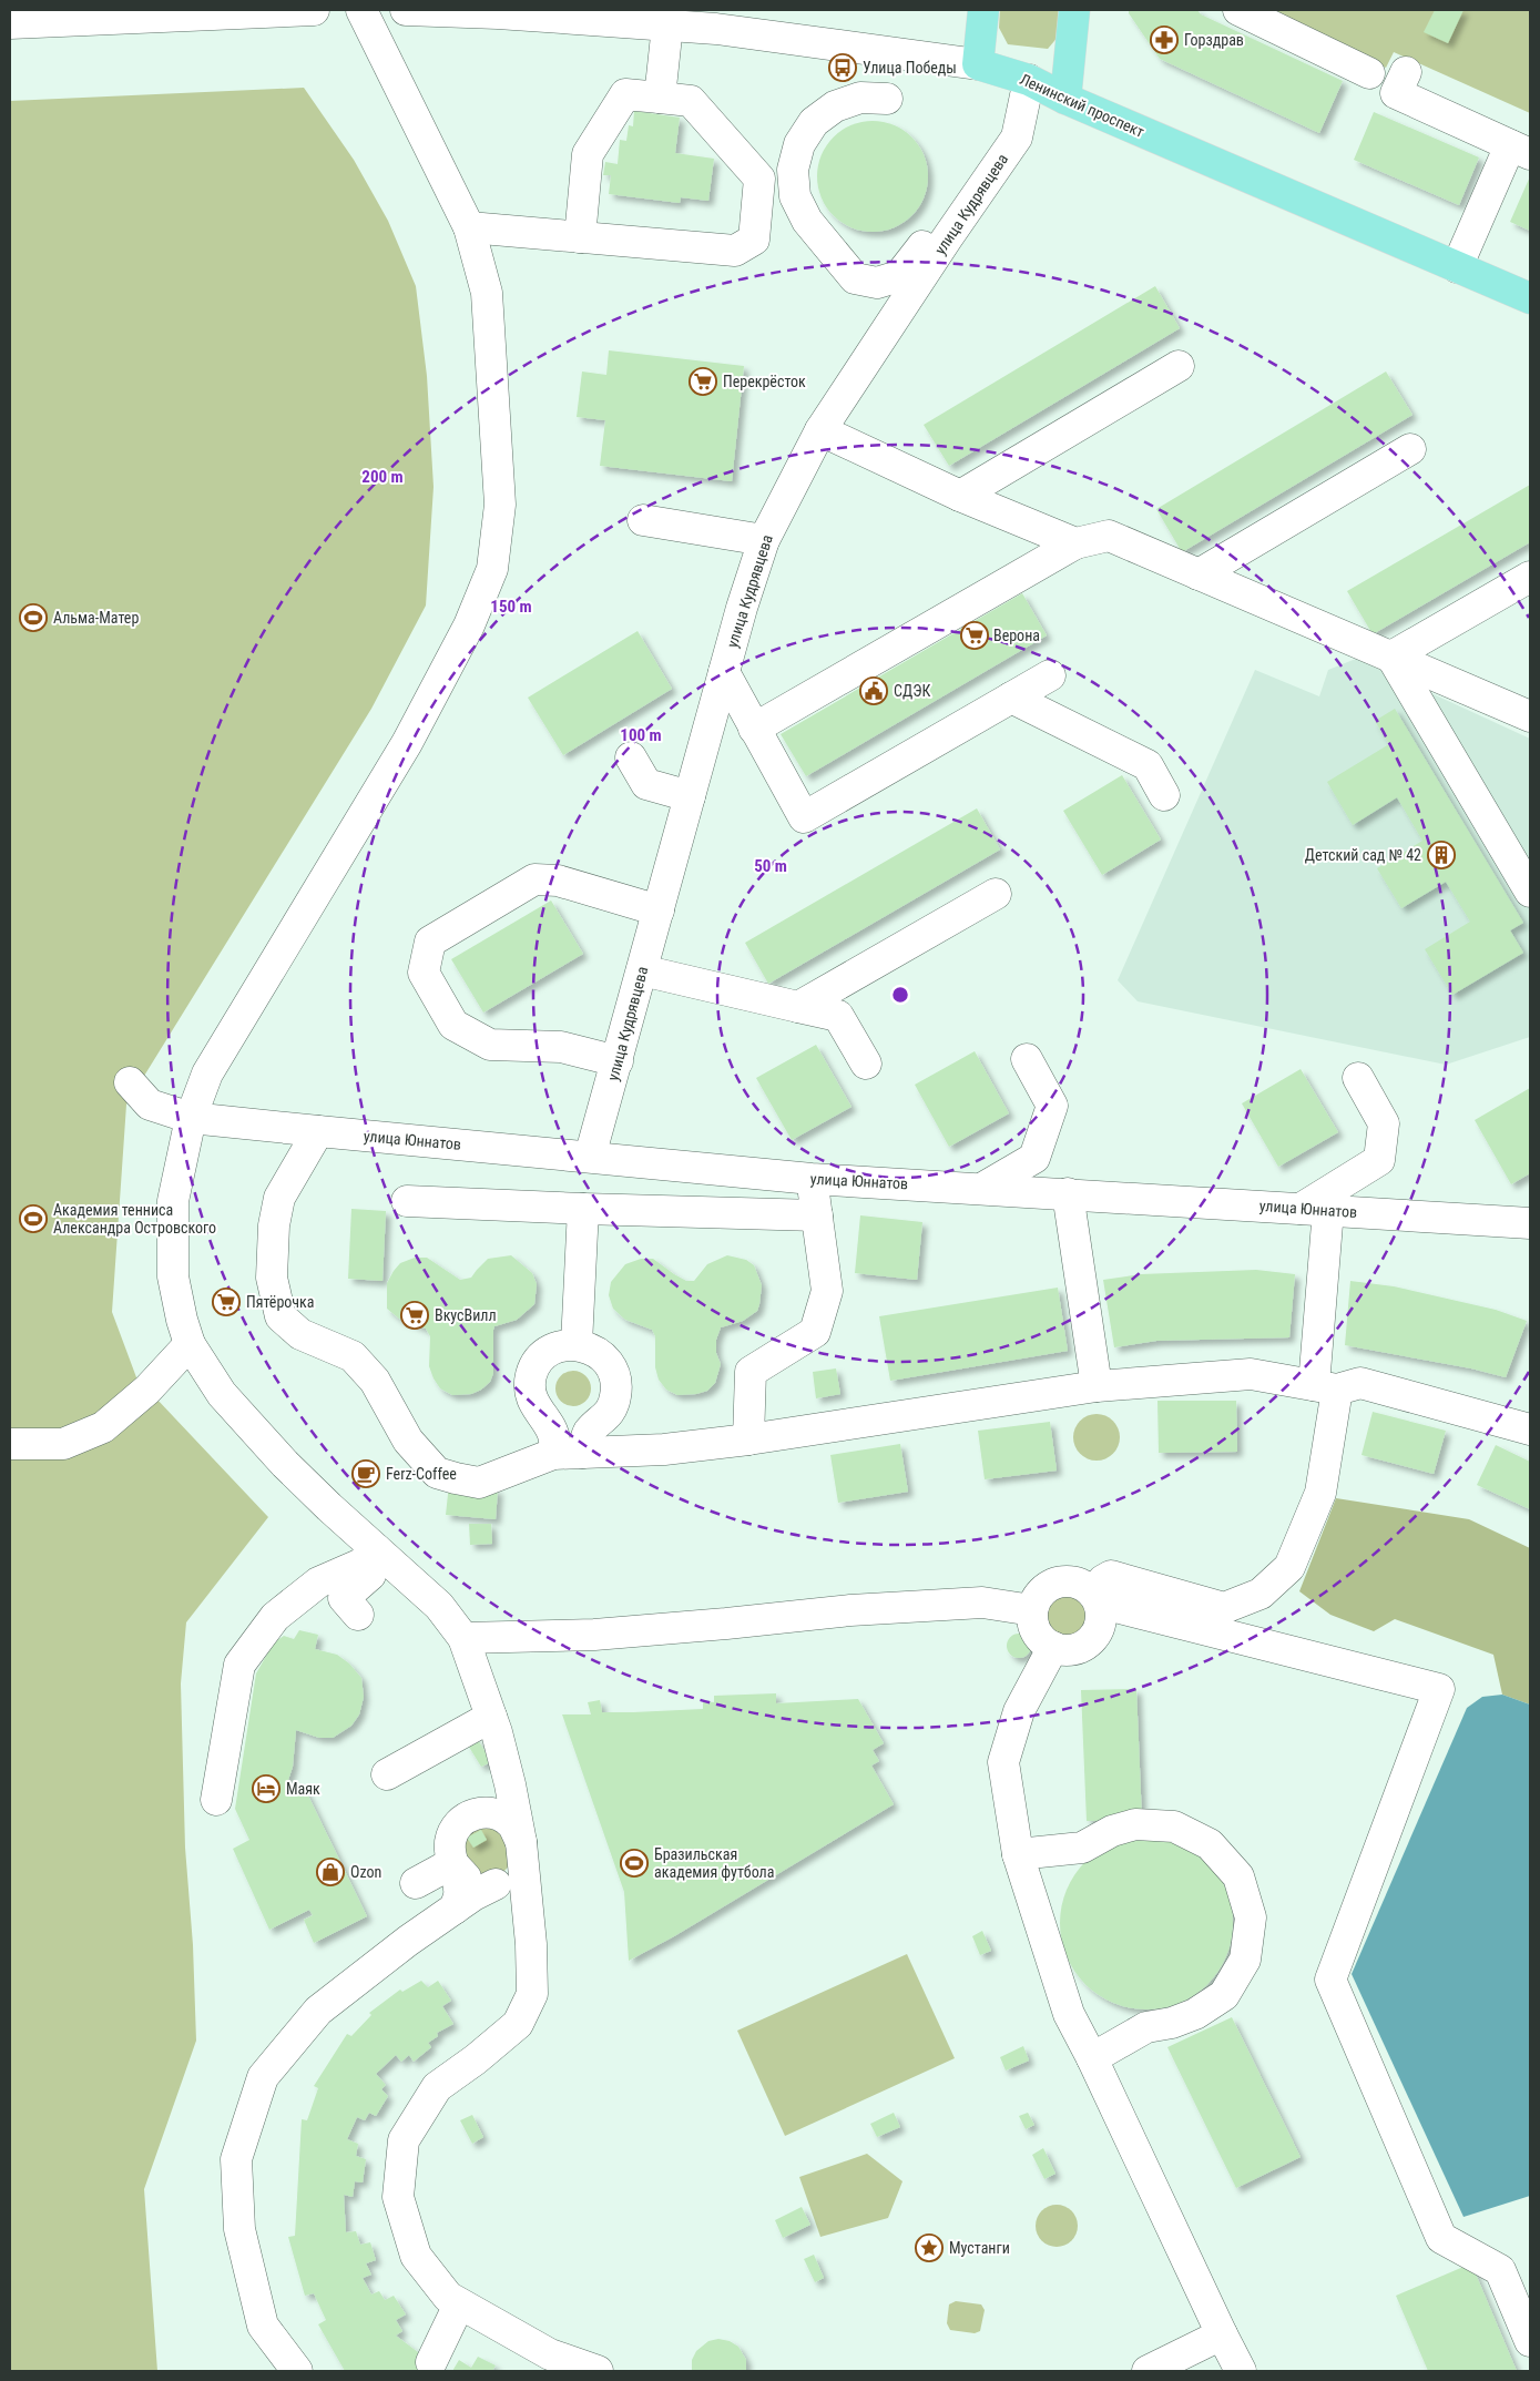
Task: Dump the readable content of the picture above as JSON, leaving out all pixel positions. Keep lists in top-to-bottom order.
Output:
{
  "streets": {
    "main road": ["Ленинский проспект"],
    "street": ["улица Кудрявцева", "улица Юннатов"]
  },
  "crossings": [
    ["Ленинский проспект", "улица Кудрявцева"],
    ["улица Кудрявцева", "улица Юннатов"]
  ],
  "places": {
    "pharmacy": ["Горздрав"],
    "bus stop": ["Улица Победы"],
    "supermarket": [
      "Перекрёсток",
      "Верона",
      "Пятёрочка",
      "ВкусВилл"
    ],
    "sports": ["Альма-Матер", "Академия тенниса Александра Островского", "Бразильская академия футбола"],
    "public building": ["СДЭК"],
    "building": ["Детский сад № 42"],
    "cafe": ["Ferz-Coffee"],
    "hotel": ["Маяк"],
    "shop": ["Ozon"],
    "place": ["Мустанги"]
  },
  "rings": [
    "200 m",
    "150 m",
    "100 m",
    "50 m"
  ]
}
